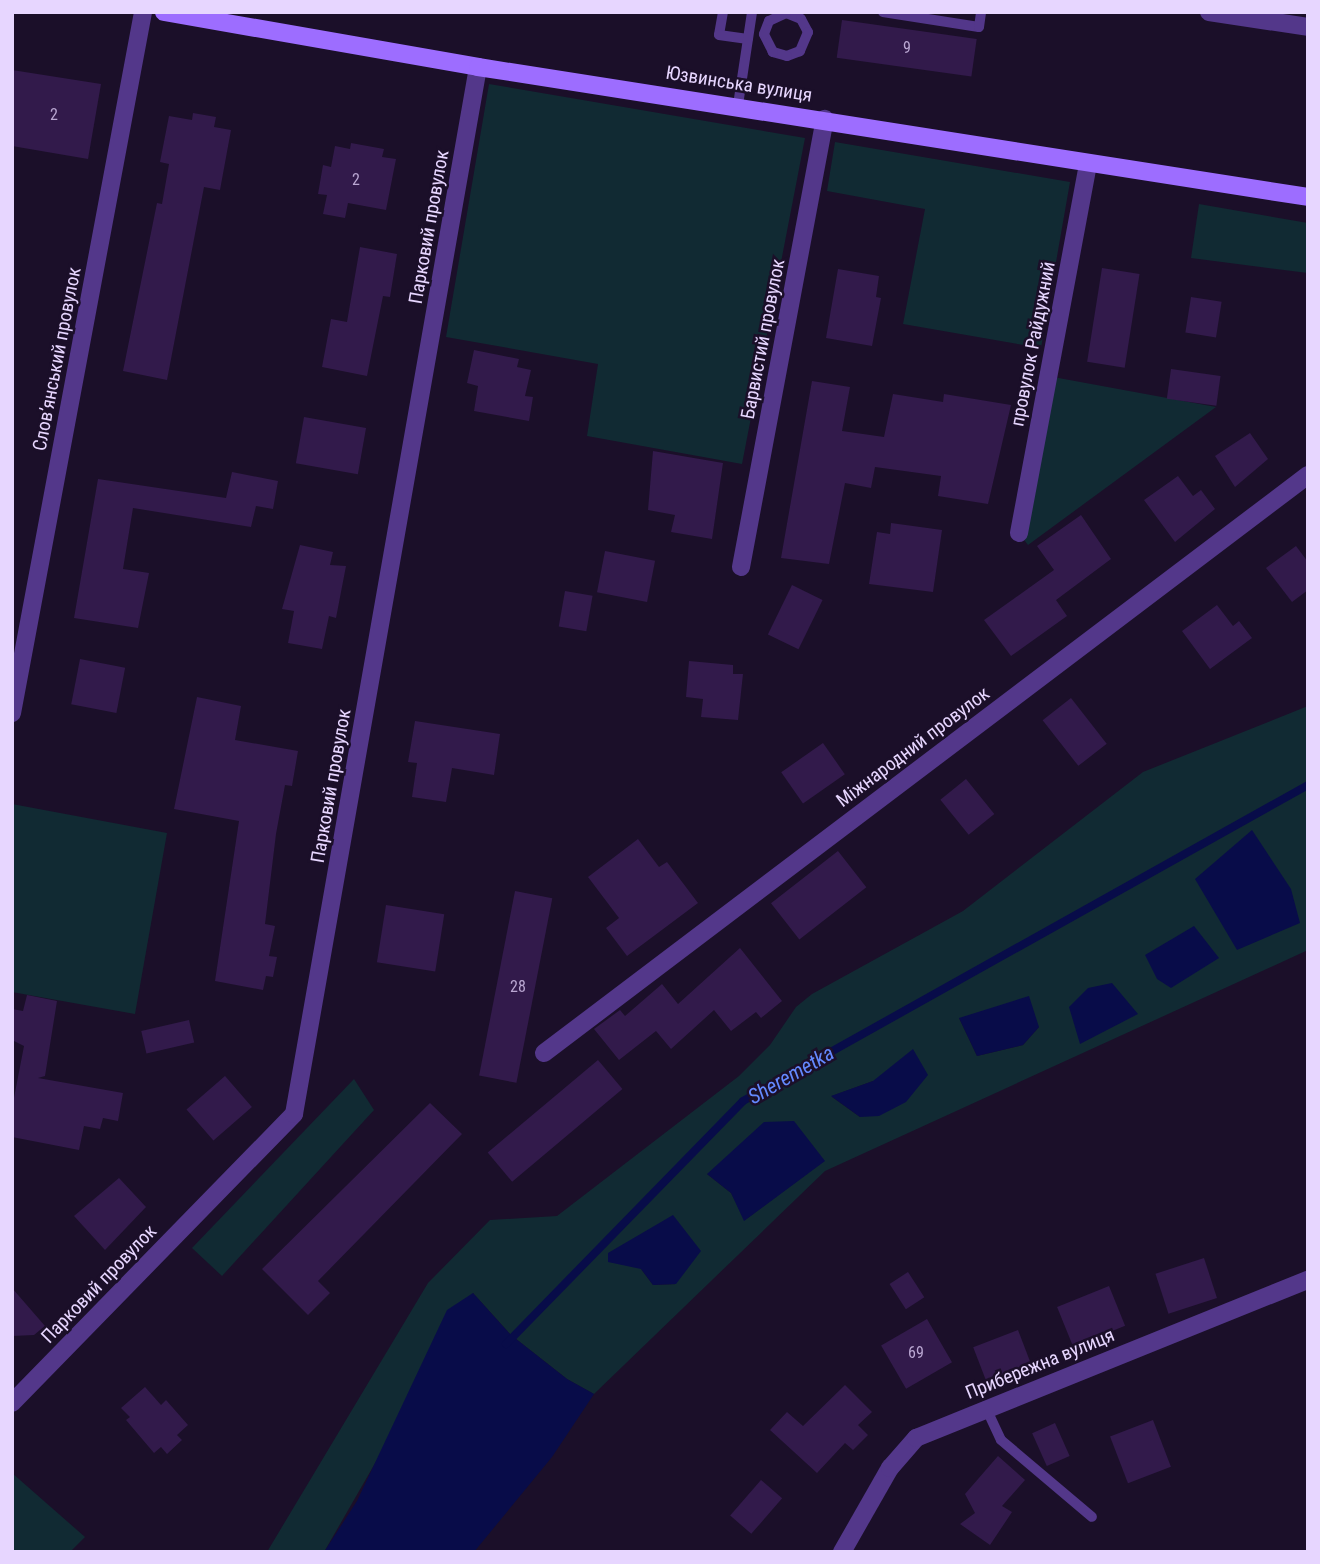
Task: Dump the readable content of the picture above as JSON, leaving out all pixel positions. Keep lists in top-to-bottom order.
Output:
{
  "streets": {
    "main road": ["Юзвинська вулиця"],
    "street": [
      "Парковий провулок",
      "Барвистий провулок",
      "провулок Райдужний",
      "Словʼянський провулок",
      "Міжнародний провулок",
      "Прибережна вулиця"
    ]
  },
  "crossings": [
    ["Юзвинська вулиця", "Парковий провулок"],
    ["Юзвинська вулиця", "Барвистий провулок"],
    ["Юзвинська вулиця", "провулок Райдужний"]
  ],
  "water": ["Sheremetka"],
  "house_numbers": [
    "9",
    "2",
    "2",
    "28",
    "69"
  ]
}
